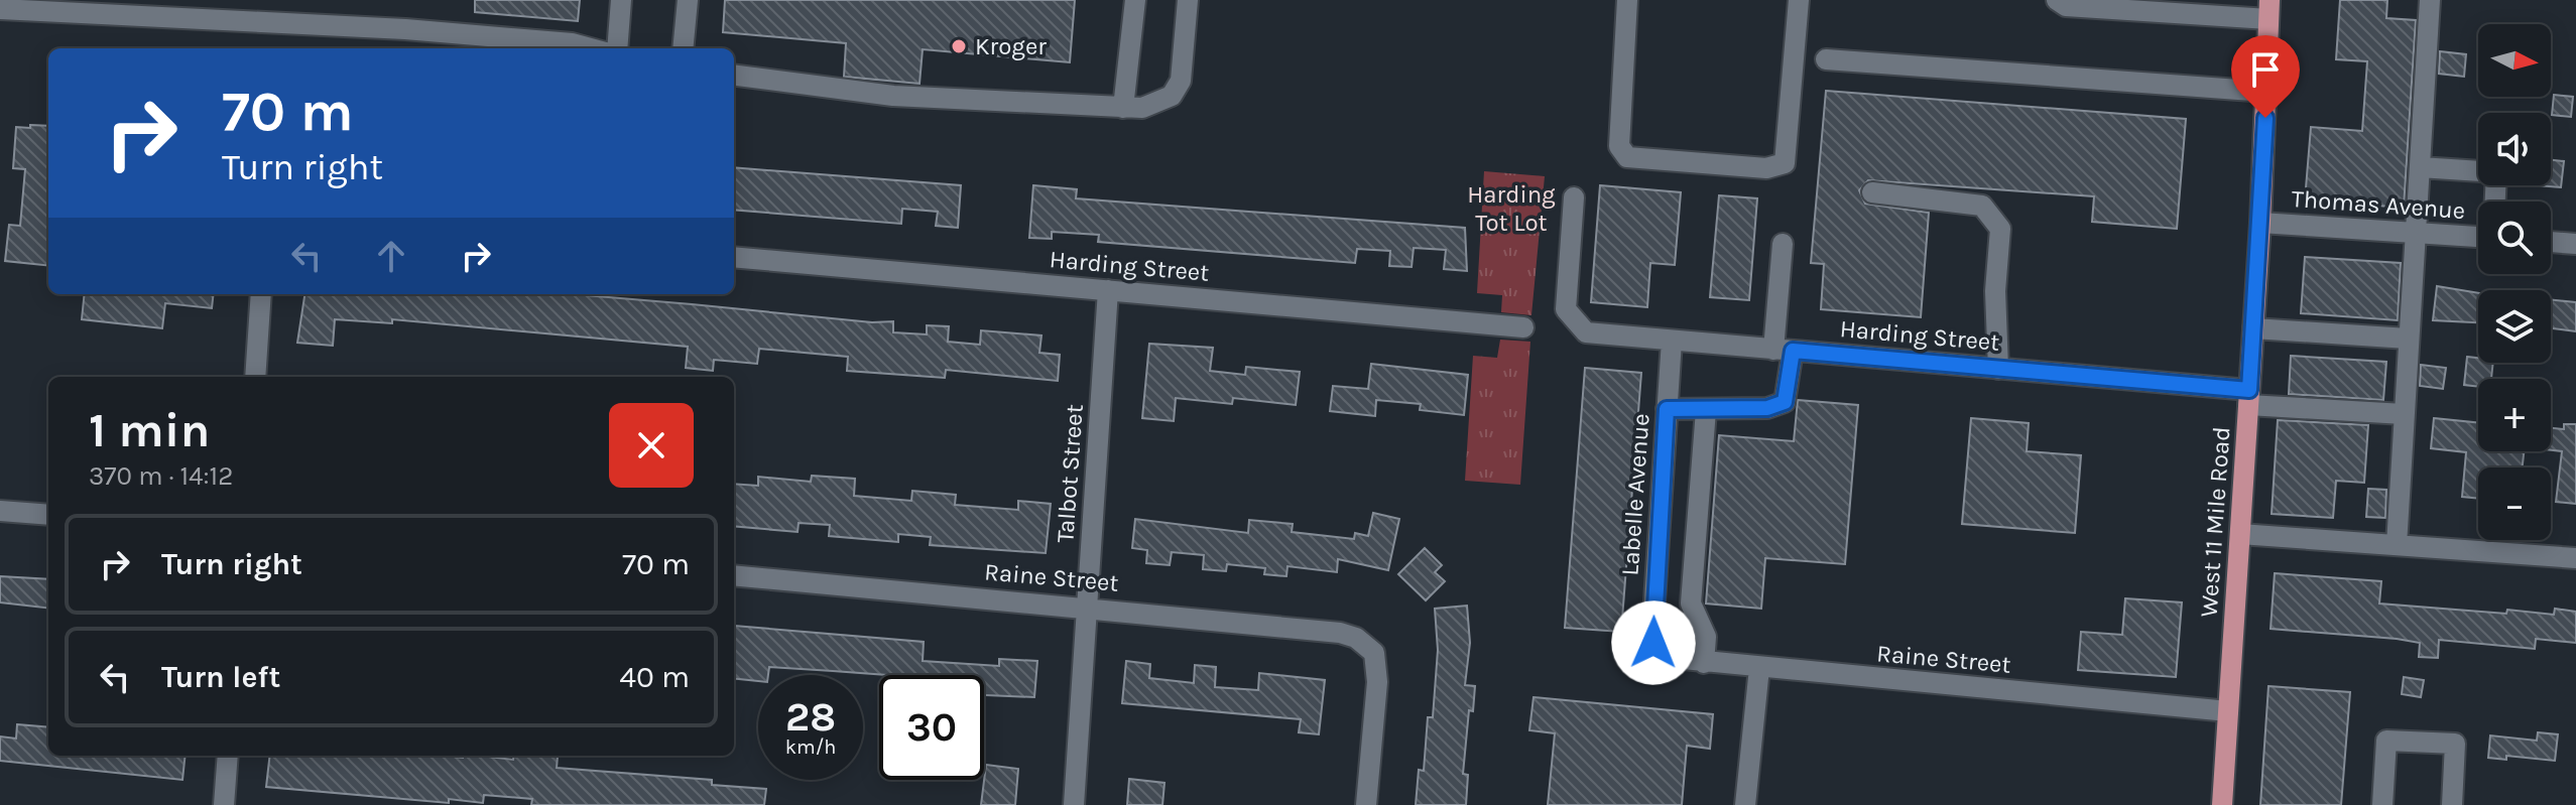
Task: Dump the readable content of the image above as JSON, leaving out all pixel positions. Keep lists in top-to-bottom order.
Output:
{
  "streets": {
    "main road": ["West 11 Mile Road"],
    "street": [
      "Thomas Avenue",
      "Harding Street",
      "Talbot Street",
      "Labelle Avenue",
      "Raine Street"
    ]
  },
  "crossings": [
    ["Thomas Avenue", "West 11 Mile Road"],
    ["Harding Street", "Talbot Street"],
    ["Harding Street", "Labelle Avenue"],
    ["Harding Street", "West 11 Mile Road"],
    ["Talbot Street", "Raine Street"],
    ["Labelle Avenue", "Raine Street"],
    ["West 11 Mile Road", "Raine Street"]
  ],
  "parks": ["Harding Tot Lot"],
  "places": ["Kroger"],
  "north": "right",
  "page": {
    "map_buttons": ["+", "−"],
    "turn": ["70 m", "Turn right"],
    "heading": ["1 min", "370 m · 14:12"],
    "list": [
      {
        "name": "Turn right",
        "value": "70 m"
      },
      {
        "name": "Turn left",
        "value": "40 m"
      }
    ],
    "speed": "28 km/h",
    "limit": "30"
  }
}
